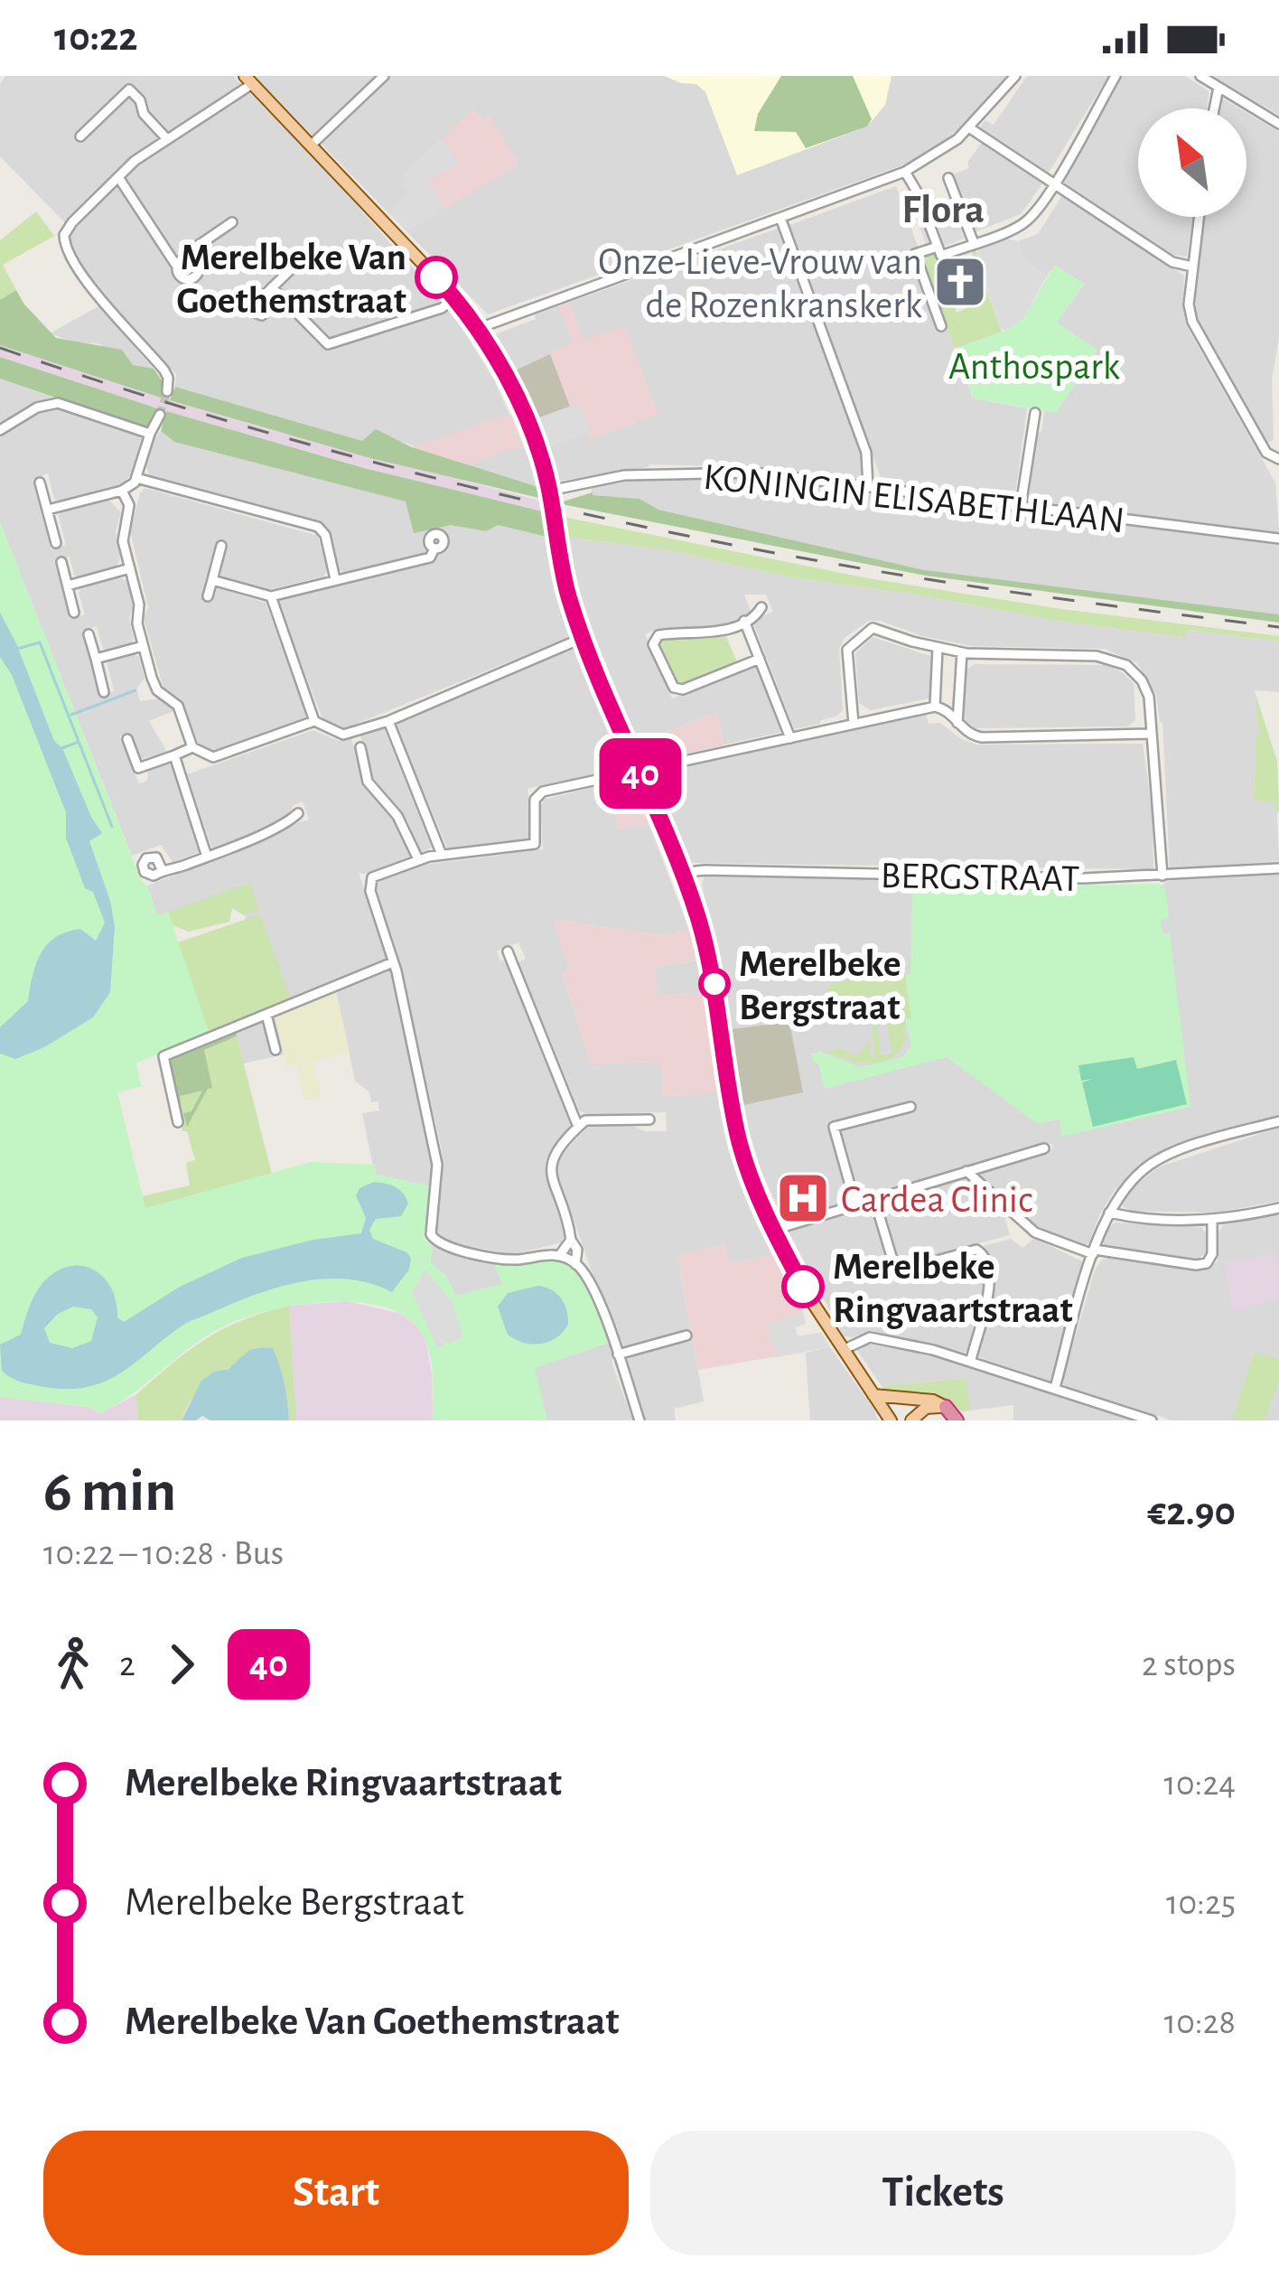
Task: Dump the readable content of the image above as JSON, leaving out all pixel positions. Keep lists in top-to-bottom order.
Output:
{
  "streets": {
    "street": ["KONINGIN ELISABETHLAAN", "BERGSTRAAT"]
  },
  "districts": ["Flora"],
  "parks": ["Anthospark"],
  "places": {
    "other": ["Merelbeke Van Goethemstraat", "Merelbeke Bergstraat", "Merelbeke Ringvaartstraat"],
    "church": ["Onze-Lieve-Vrouw van de Rozenkranskerk"],
    "hospital": ["Cardea Clinic"]
  },
  "lines": ["bus line 40"],
  "north": "top left",
  "page": {
    "status": "10:22",
    "on_map": "40",
    "heading": ["6 min", "10:22 – 10:28 · Bus", "€2.90"],
    "legs": ["2", "40", "2 stops"],
    "list": [
      {
        "name": "Merelbeke Ringvaartstraat",
        "value": "10:24"
      },
      {
        "name": "Merelbeke Bergstraat",
        "value": "10:25"
      },
      {
        "name": "Merelbeke Van Goethemstraat",
        "value": "10:28"
      }
    ],
    "buttons": ["Start", "Tickets"]
  }
}
